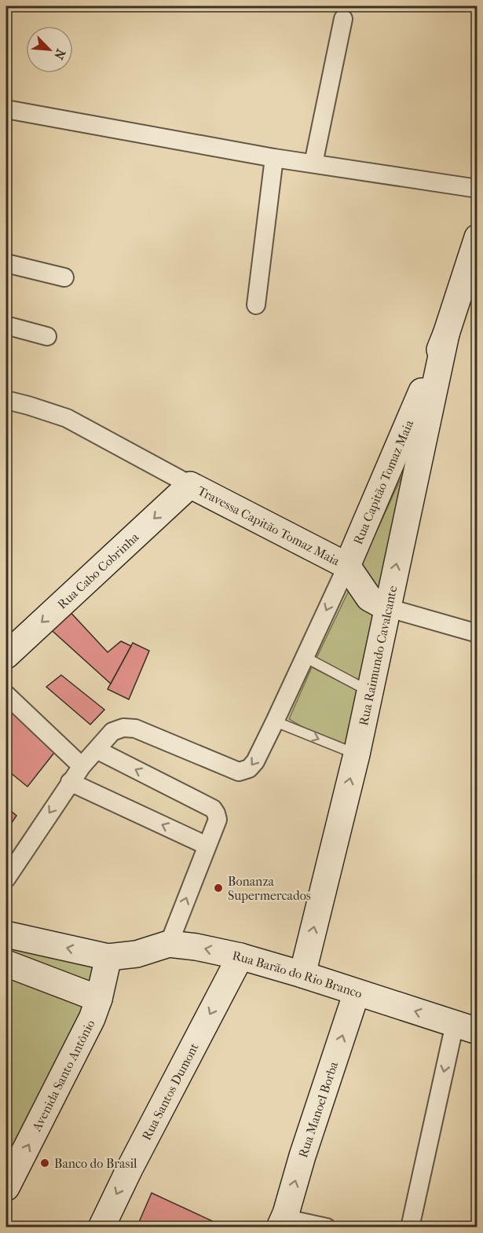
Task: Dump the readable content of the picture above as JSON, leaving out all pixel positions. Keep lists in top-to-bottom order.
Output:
{
  "streets": {
    "street": [
      "Rua Capitão Tomaz Maia",
      "Travessa Capitão Tomaz Maia",
      "Rua Cabo Cobrinha",
      "Rua Raimundo Cavalcante",
      "Rua Barão do Rio Branco",
      "Avenida Santo Antônio",
      "Rua Santos Dumont",
      "Rua Manoel Borba"
    ]
  },
  "crossings": [
    ["Rua Capitão Tomaz Maia", "Travessa Capitão Tomaz Maia"],
    ["Rua Capitão Tomaz Maia", "Rua Raimundo Cavalcante"],
    ["Travessa Capitão Tomaz Maia", "Rua Cabo Cobrinha"],
    ["Rua Raimundo Cavalcante", "Rua Barão do Rio Branco"],
    ["Rua Barão do Rio Branco", "Avenida Santo Antônio"],
    ["Rua Barão do Rio Branco", "Rua Santos Dumont"],
    ["Rua Barão do Rio Branco", "Rua Manoel Borba"]
  ],
  "one_way": [
    "Rua Cabo Cobrinha",
    "Rua Barão do Rio Branco",
    "Avenida Santo Antônio",
    "Rua Santos Dumont"
  ],
  "places": ["Bonanza Supermercados", "Banco do Brasil"],
  "north": "bottom right"
}
